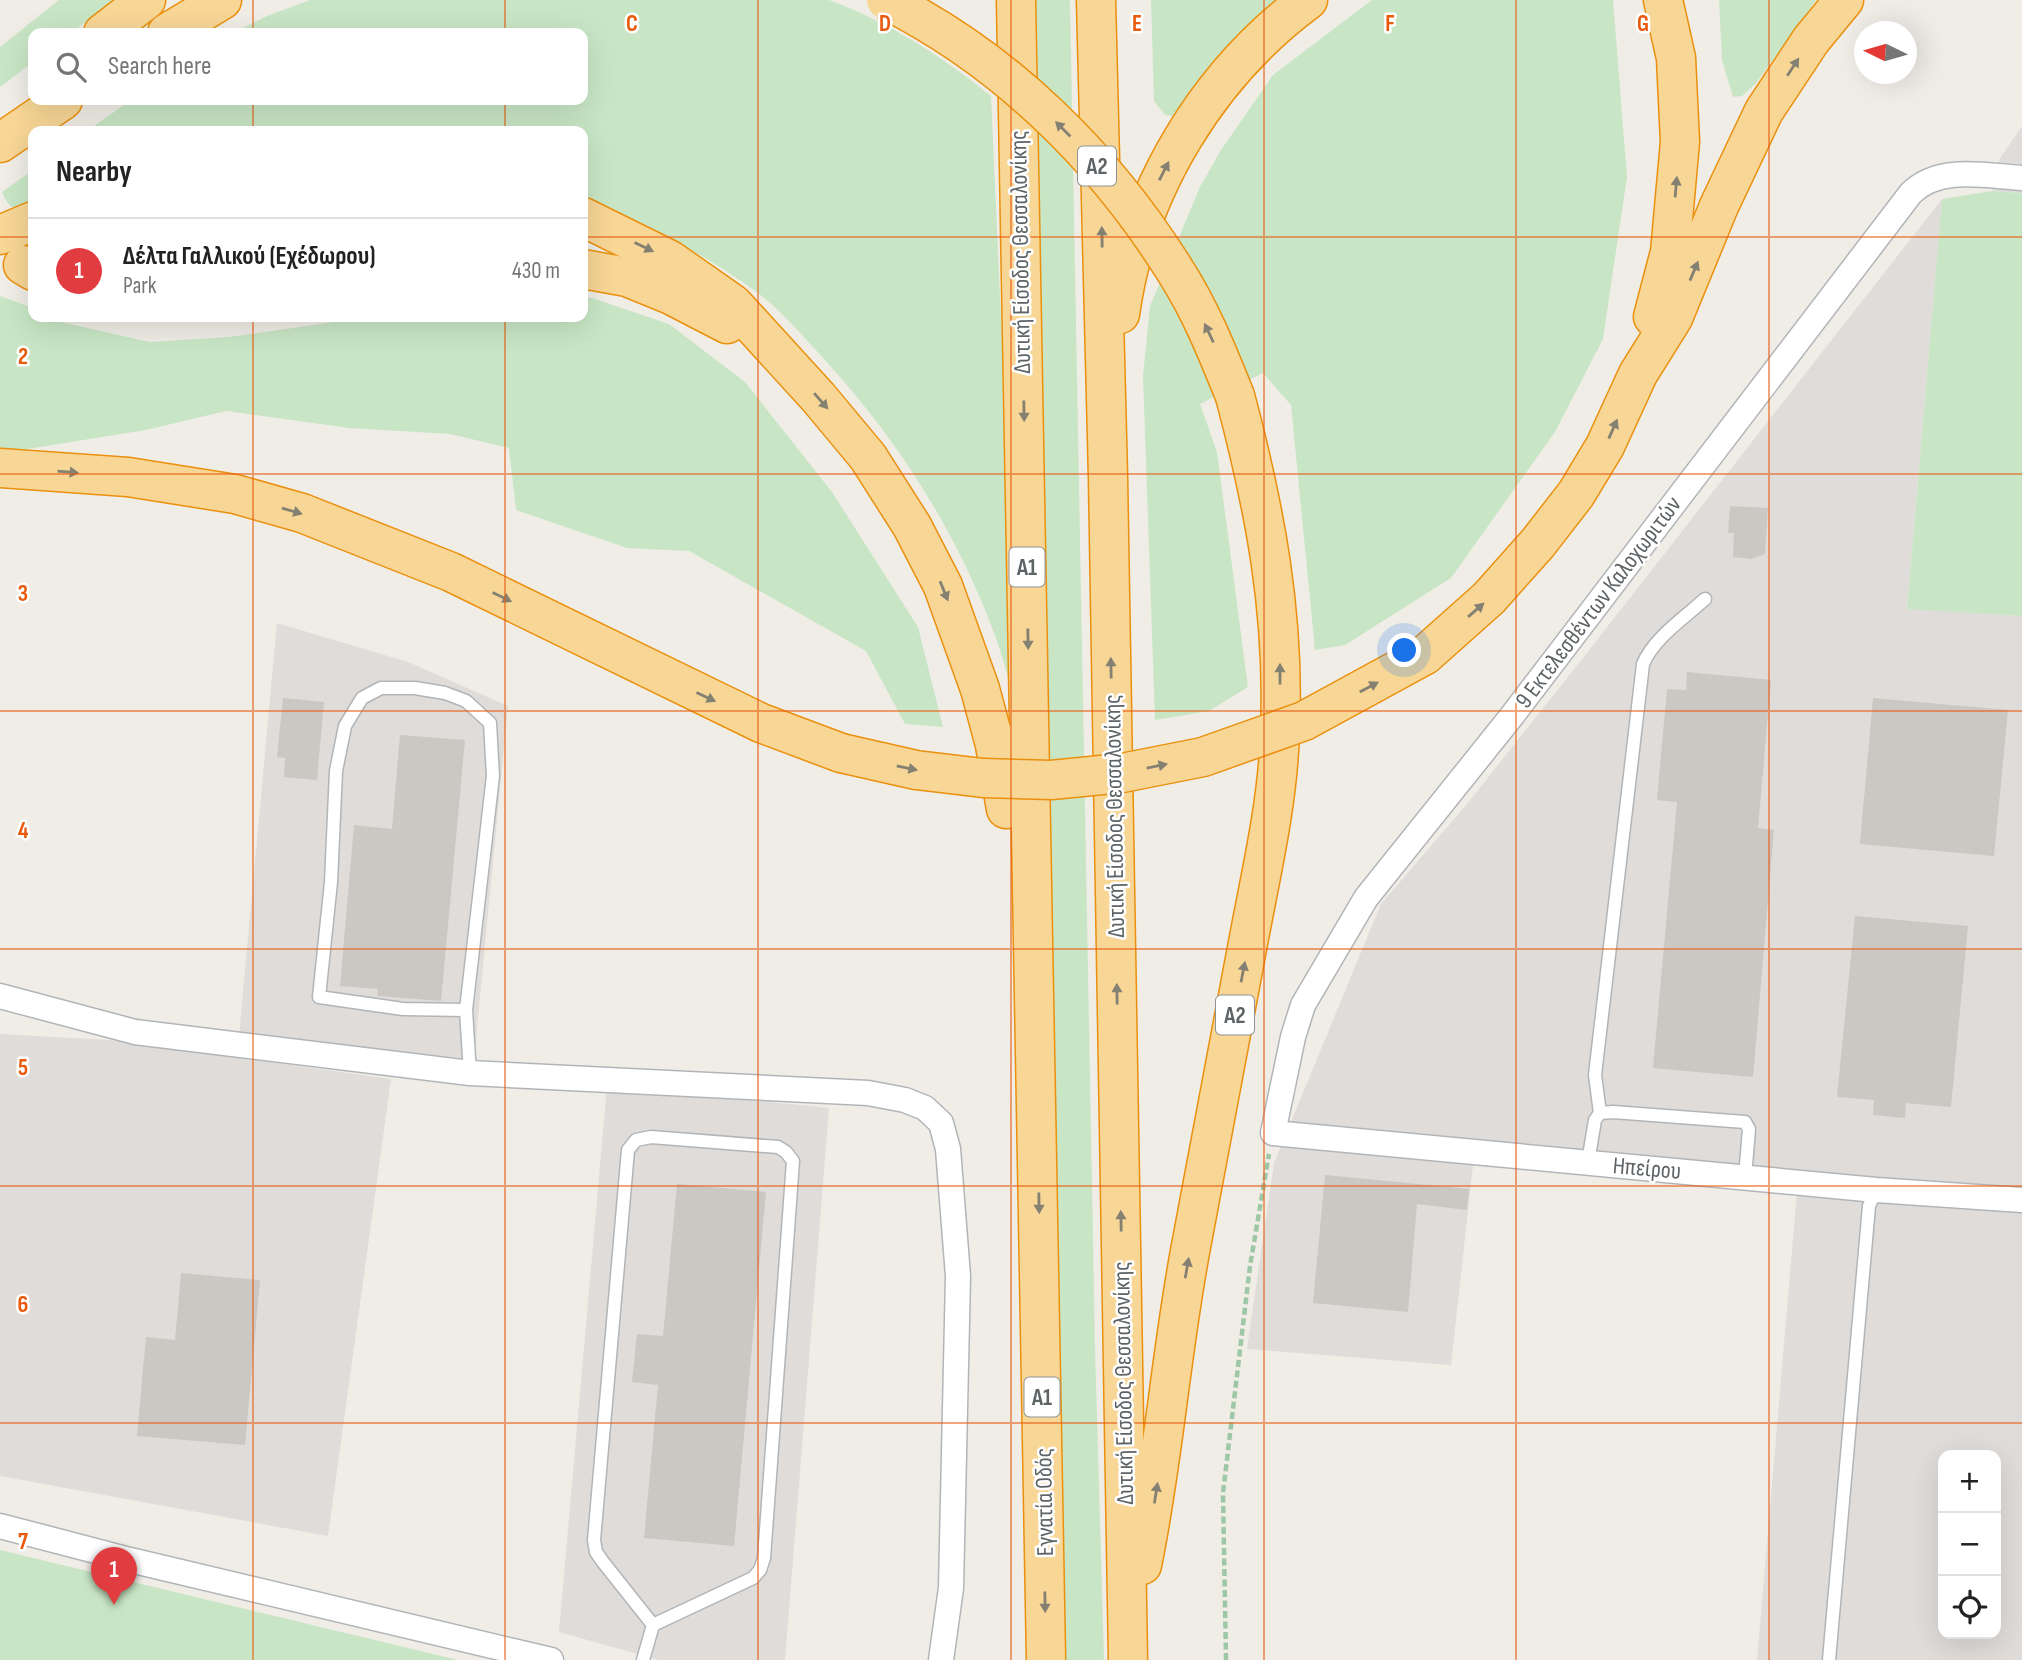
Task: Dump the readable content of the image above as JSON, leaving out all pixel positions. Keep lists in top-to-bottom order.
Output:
{
  "streets": {
    "highway": [
      "Α2",
      "Δυτική Είσοδος Θεσσαλονίκης",
      "Α1",
      "Εγνατία Οδός"
    ],
    "street": ["9 Εκτελεσθέντων Καλοχωριτών", "Ηπείρου"]
  },
  "crossings": [
    ["Α2", "Δυτική Είσοδος Θεσσαλονίκης"],
    ["Δυτική Είσοδος Θεσσαλονίκης", "Εγνατία Οδός"],
    ["9 Εκτελεσθέντων Καλοχωριτών", "Ηπείρου"]
  ],
  "north": "left",
  "page": {
    "search": "Search here",
    "heading": "Nearby",
    "list": [
      {
        "mark": "1",
        "name": "Δέλτα Γαλλικού (Εχέδωρου)",
        "note": "Park",
        "value": "430 m"
      }
    ],
    "map_buttons": ["+", "−"],
    "pins": "1"
  },
  "grid": {
    "columns": [
      "C",
      "D",
      "E",
      "F",
      "G"
    ],
    "rows": [
      "2",
      "3",
      "4",
      "5",
      "6",
      "7"
    ]
  }
}
